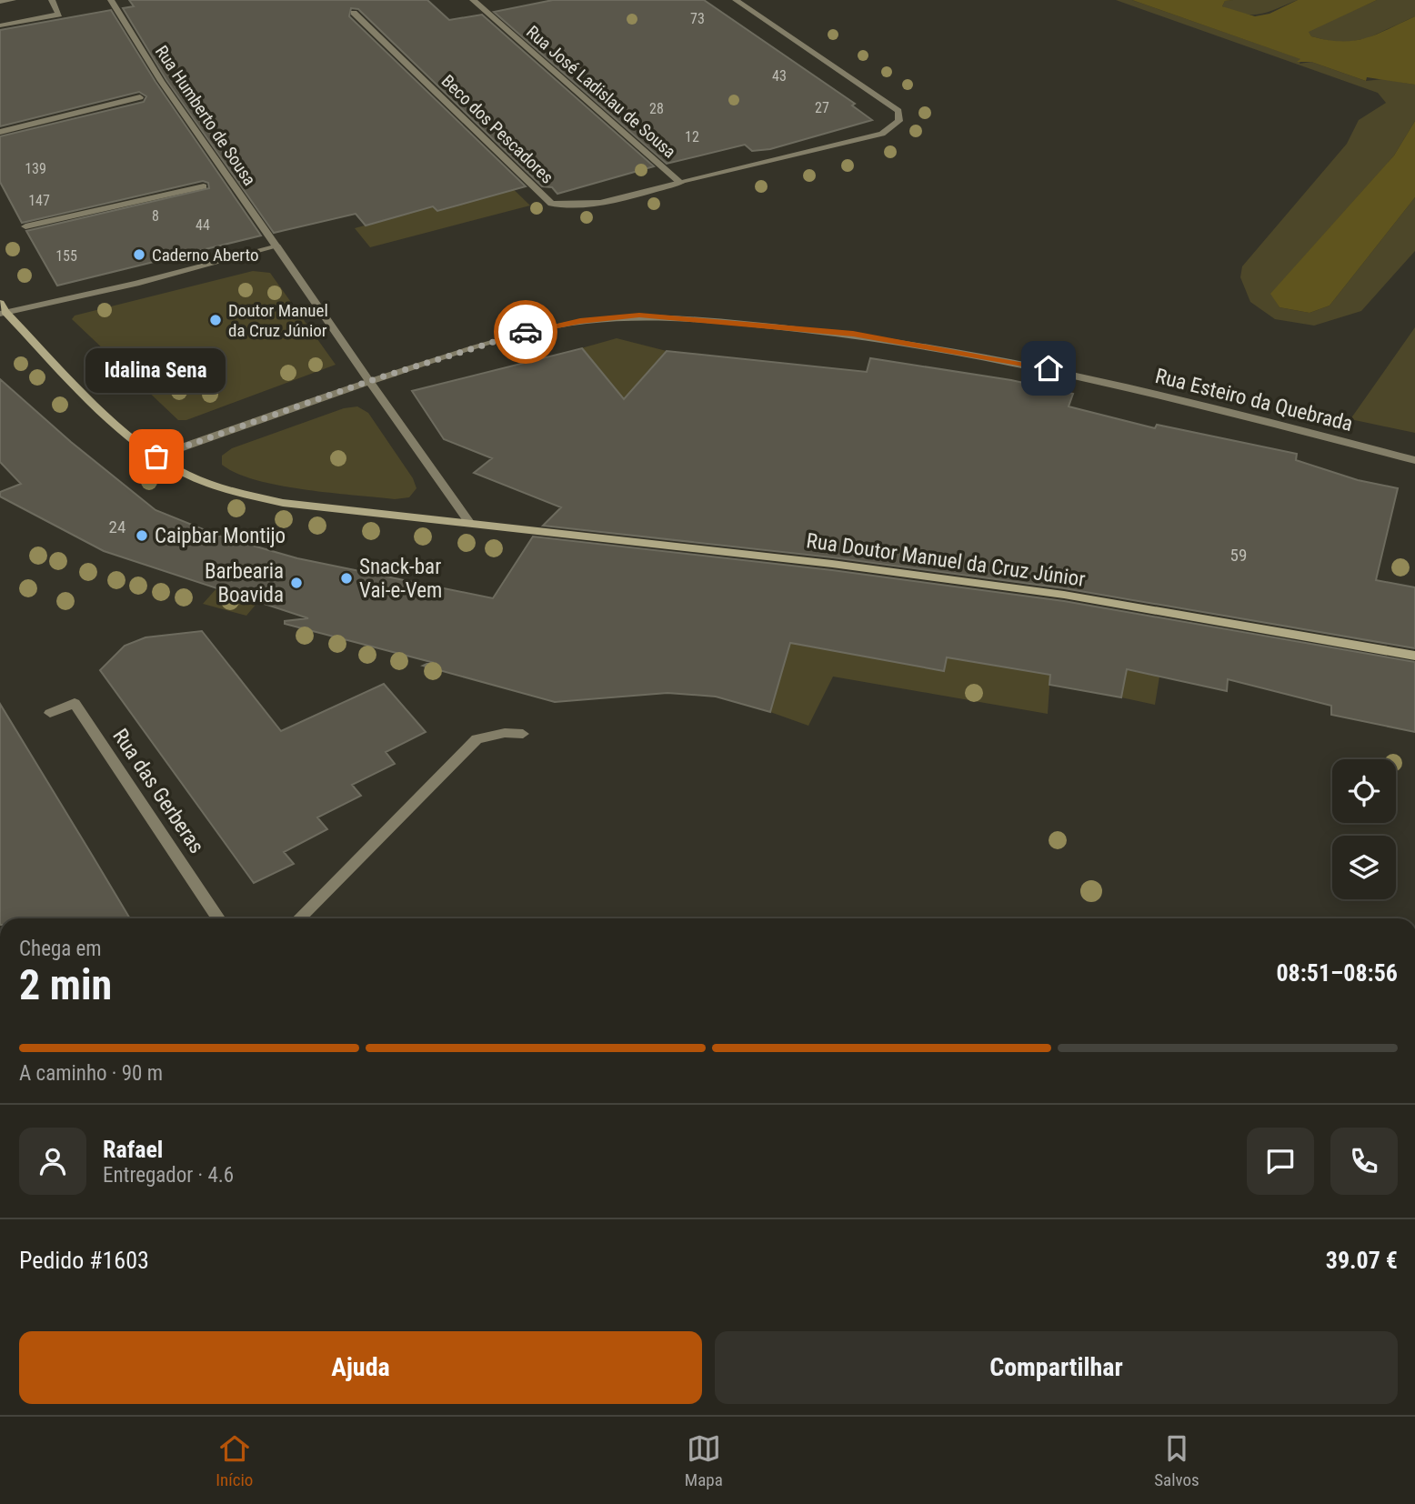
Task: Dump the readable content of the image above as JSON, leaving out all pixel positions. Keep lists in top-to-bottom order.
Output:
{
  "streets": {
    "main road": ["Rua Doutor Manuel da Cruz Júnior"],
    "street": [
      "Rua José Ladislau de Sousa",
      "Rua Humberto de Sousa",
      "Beco dos Pescadores",
      "Rua Esteiro da Quebrada",
      "Rua das Gerberas"
    ]
  },
  "crossings": [
    ["Rua José Ladislau de Sousa", "Beco dos Pescadores"],
    ["Rua Humberto de Sousa", "Rua Esteiro da Quebrada"],
    ["Rua Esteiro da Quebrada", "Rua Doutor Manuel da Cruz Júnior"]
  ],
  "places": [
    "Caderno Aberto",
    "Doutor Manuel da Cruz Júnior",
    "Idalina Sena",
    "Caipbar Montijo",
    "Snack-bar Vai-e-Vem",
    "Barbearia Boavida"
  ],
  "house_numbers": [
    "73",
    "43",
    "27",
    "28",
    "12",
    "139",
    "147",
    "8",
    "44",
    "155",
    "24",
    "59"
  ],
  "page": {
    "bubble": "Idalina Sena",
    "heading": ["2 min", "Chega em", "08:51–08:56"],
    "panel": [
      "Rafael",
      "Entregador · 4.6",
      "Pedido #1603",
      "39.07 €"
    ],
    "bar": "A caminho · 90 m",
    "buttons": ["Ajuda", "Compartilhar"],
    "tabs": ["Início", "Mapa", "Salvos"]
  }
}
